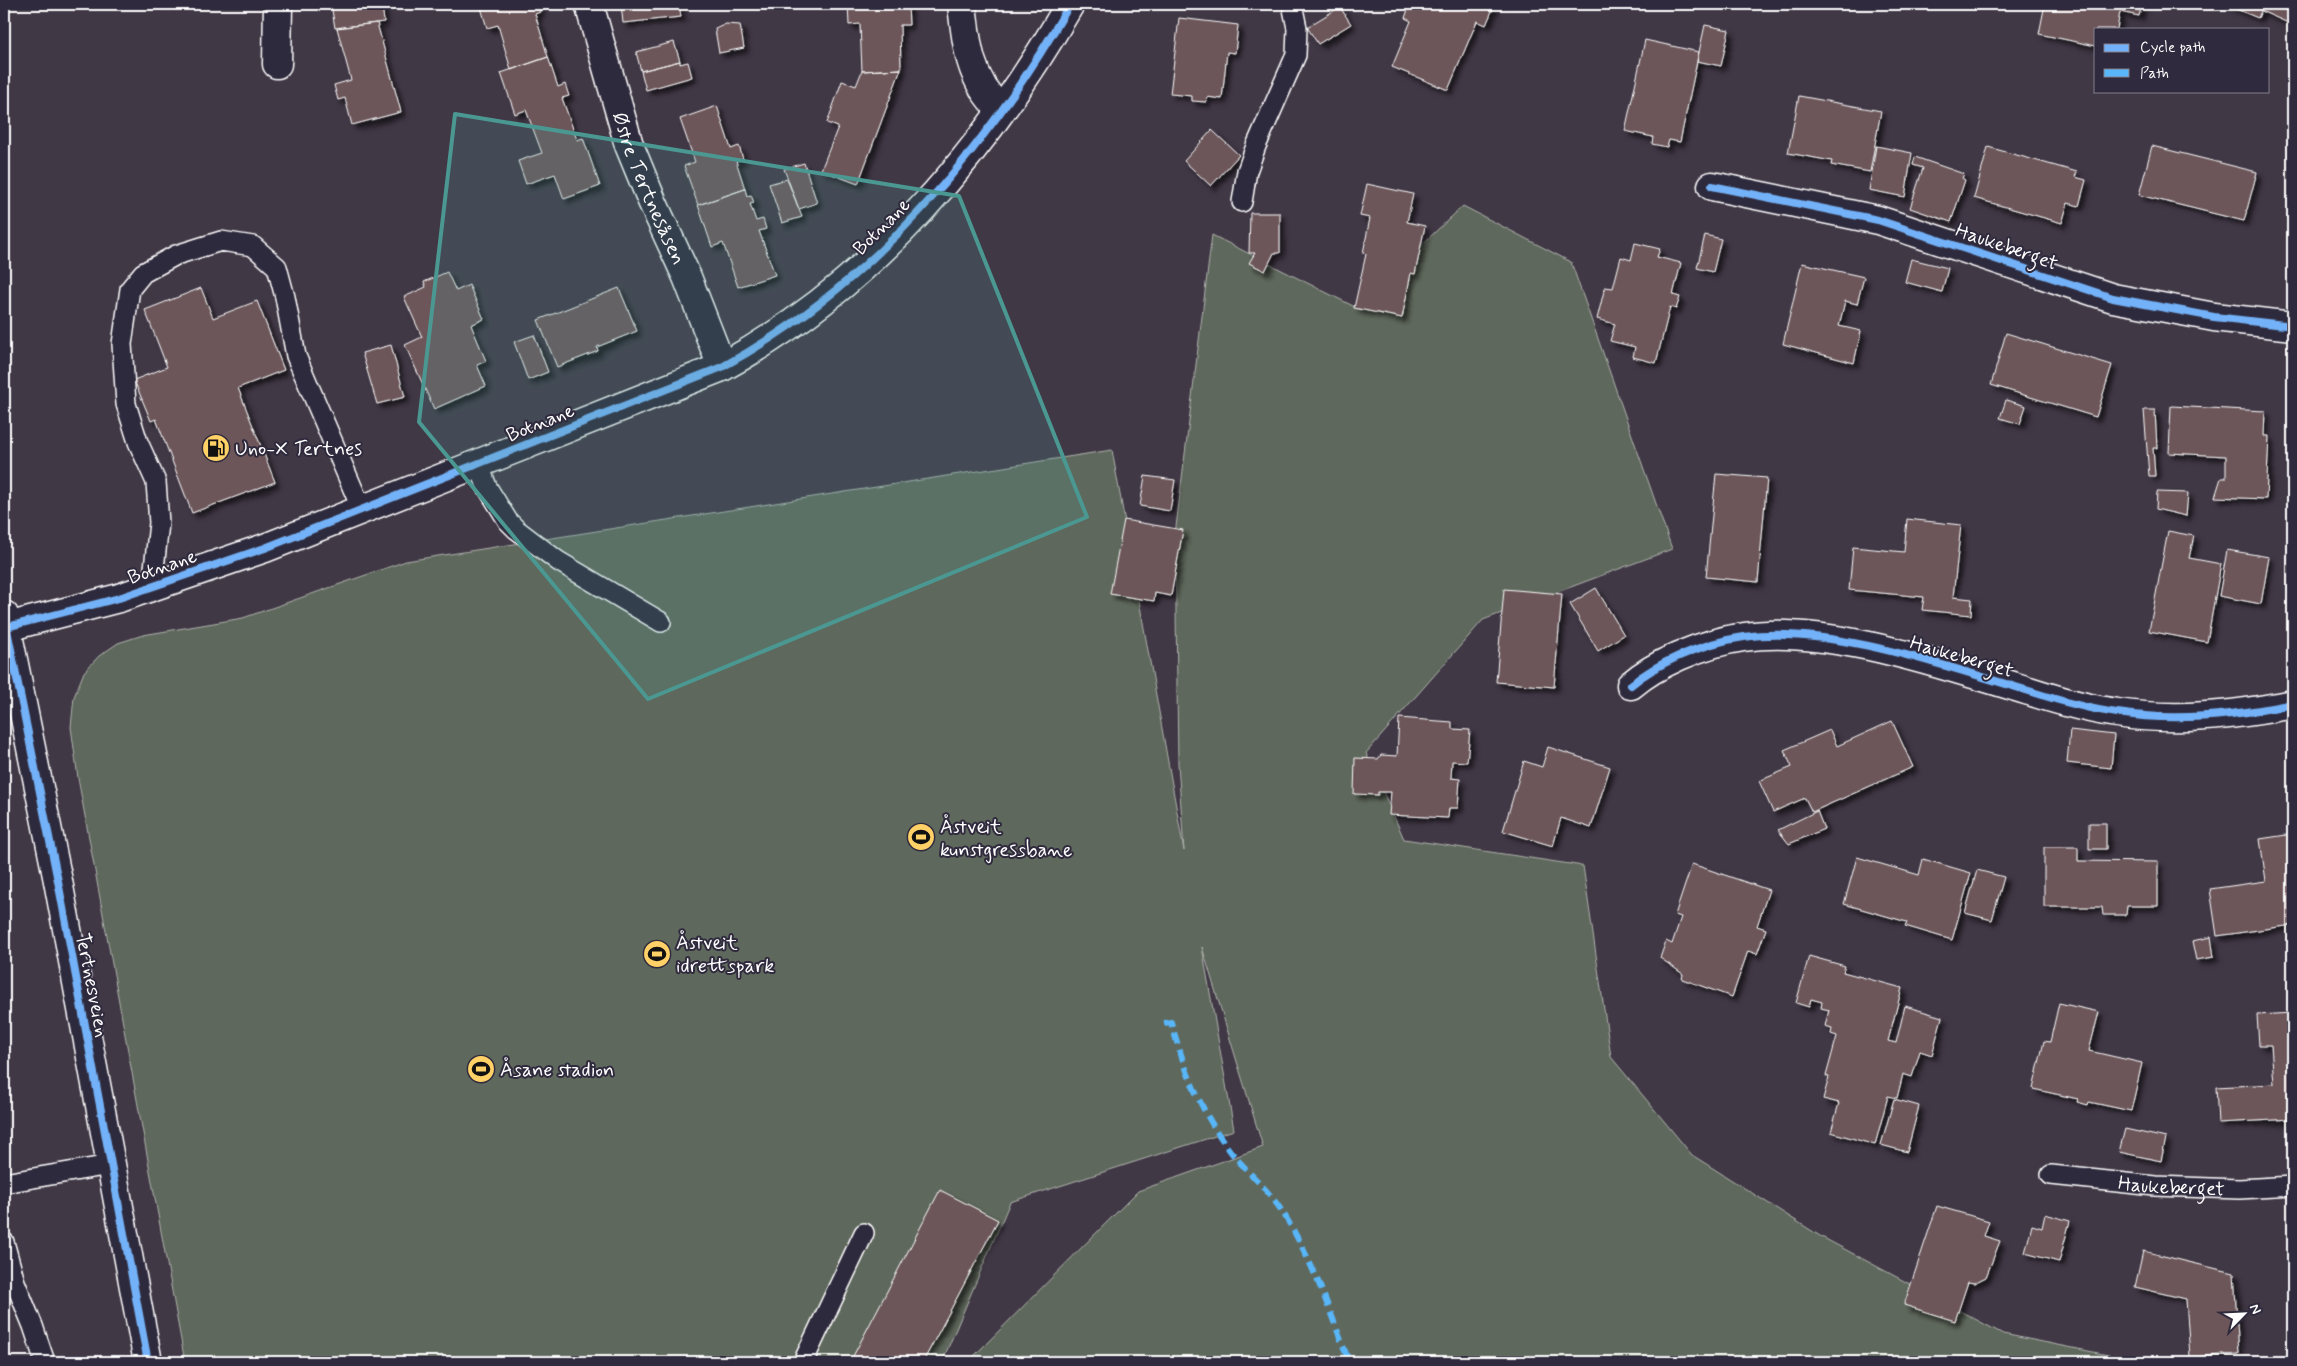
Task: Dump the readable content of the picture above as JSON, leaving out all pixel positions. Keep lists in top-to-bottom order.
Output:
{
  "streets": {
    "street": [
      "Østre Tertnesåsen",
      "Botnane",
      "Haukeberget",
      "Tertnesveien"
    ]
  },
  "crossings": [
    ["Østre Tertnesåsen", "Botnane"],
    ["Botnane", "Tertnesveien"]
  ],
  "places": {
    "fuel station": ["Uno-X Tertnes"],
    "sports": ["Åstveit kunstgressbane", "Åstveit idrettspark", "Åsane stadion"]
  },
  "legend": ["Cycle path", "Path"],
  "north": "top right"
}
